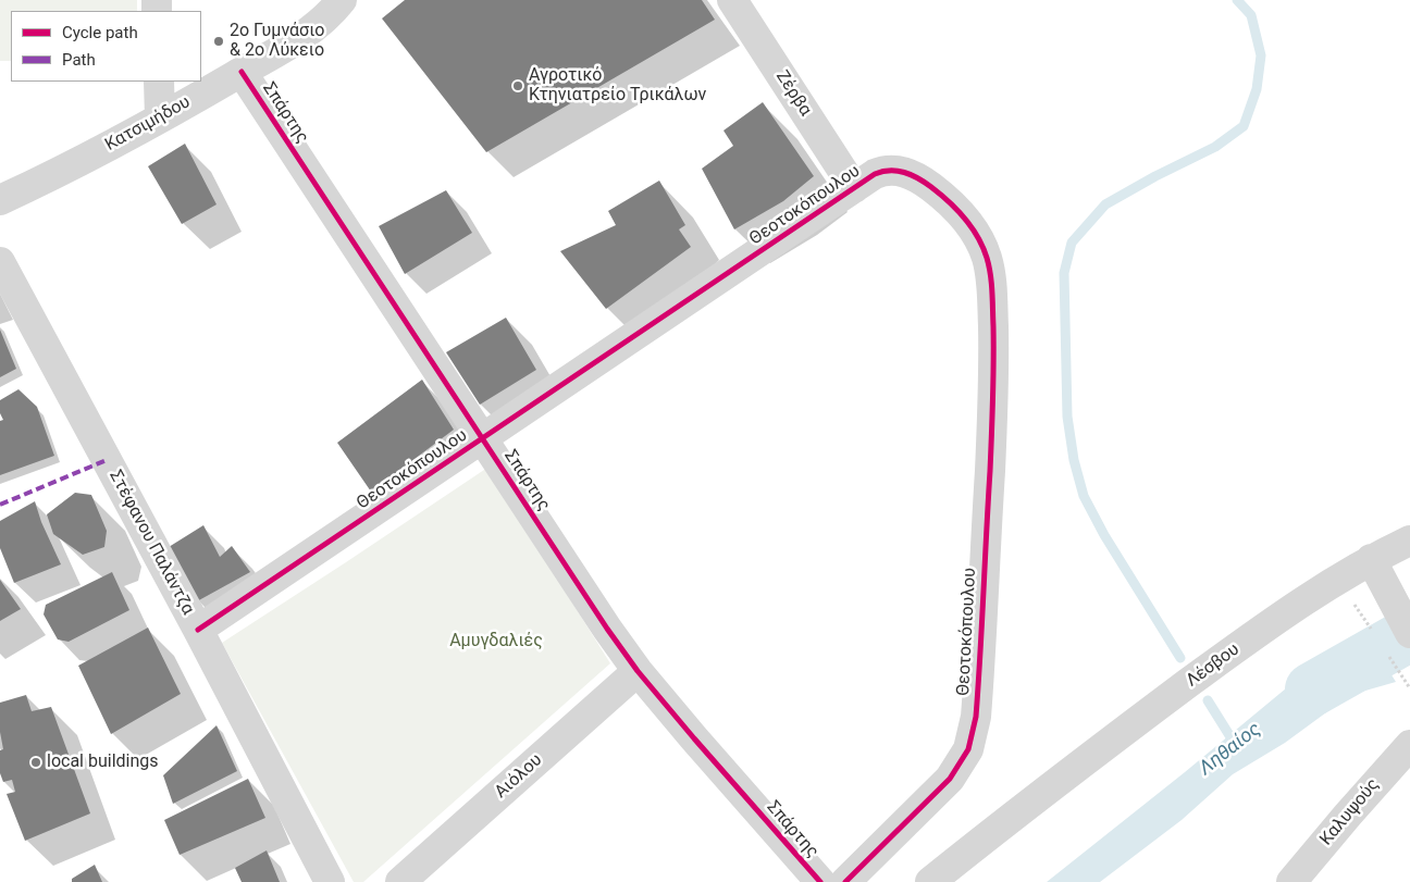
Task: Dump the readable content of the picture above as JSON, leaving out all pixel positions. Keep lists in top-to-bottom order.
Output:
{
  "streets": {
    "street": [
      "Ζέρβα",
      "Σπάρτης",
      "Κατσιμήδου",
      "Θεοτοκόπουλου",
      "Στέφανου Παλάντζα",
      "Λέσβου",
      "Αιόλου",
      "Καλυψούς"
    ]
  },
  "crossings": [
    ["Ζέρβα", "Θεοτοκόπουλου"],
    ["Σπάρτης", "Κατσιμήδου"],
    ["Σπάρτης", "Θεοτοκόπουλου"],
    ["Σπάρτης", "Αιόλου"],
    ["Θεοτοκόπουλου", "Στέφανου Παλάντζα"]
  ],
  "water": ["Ληθαίος"],
  "parks": ["Αμυγδαλιές"],
  "places": ["2ο Γυμνάσιο & 2ο Λύκειο", "Αγροτικό Κτηνιατρείο Τρικάλων", "local buildings"],
  "legend": ["Cycle path", "Path"]
}
